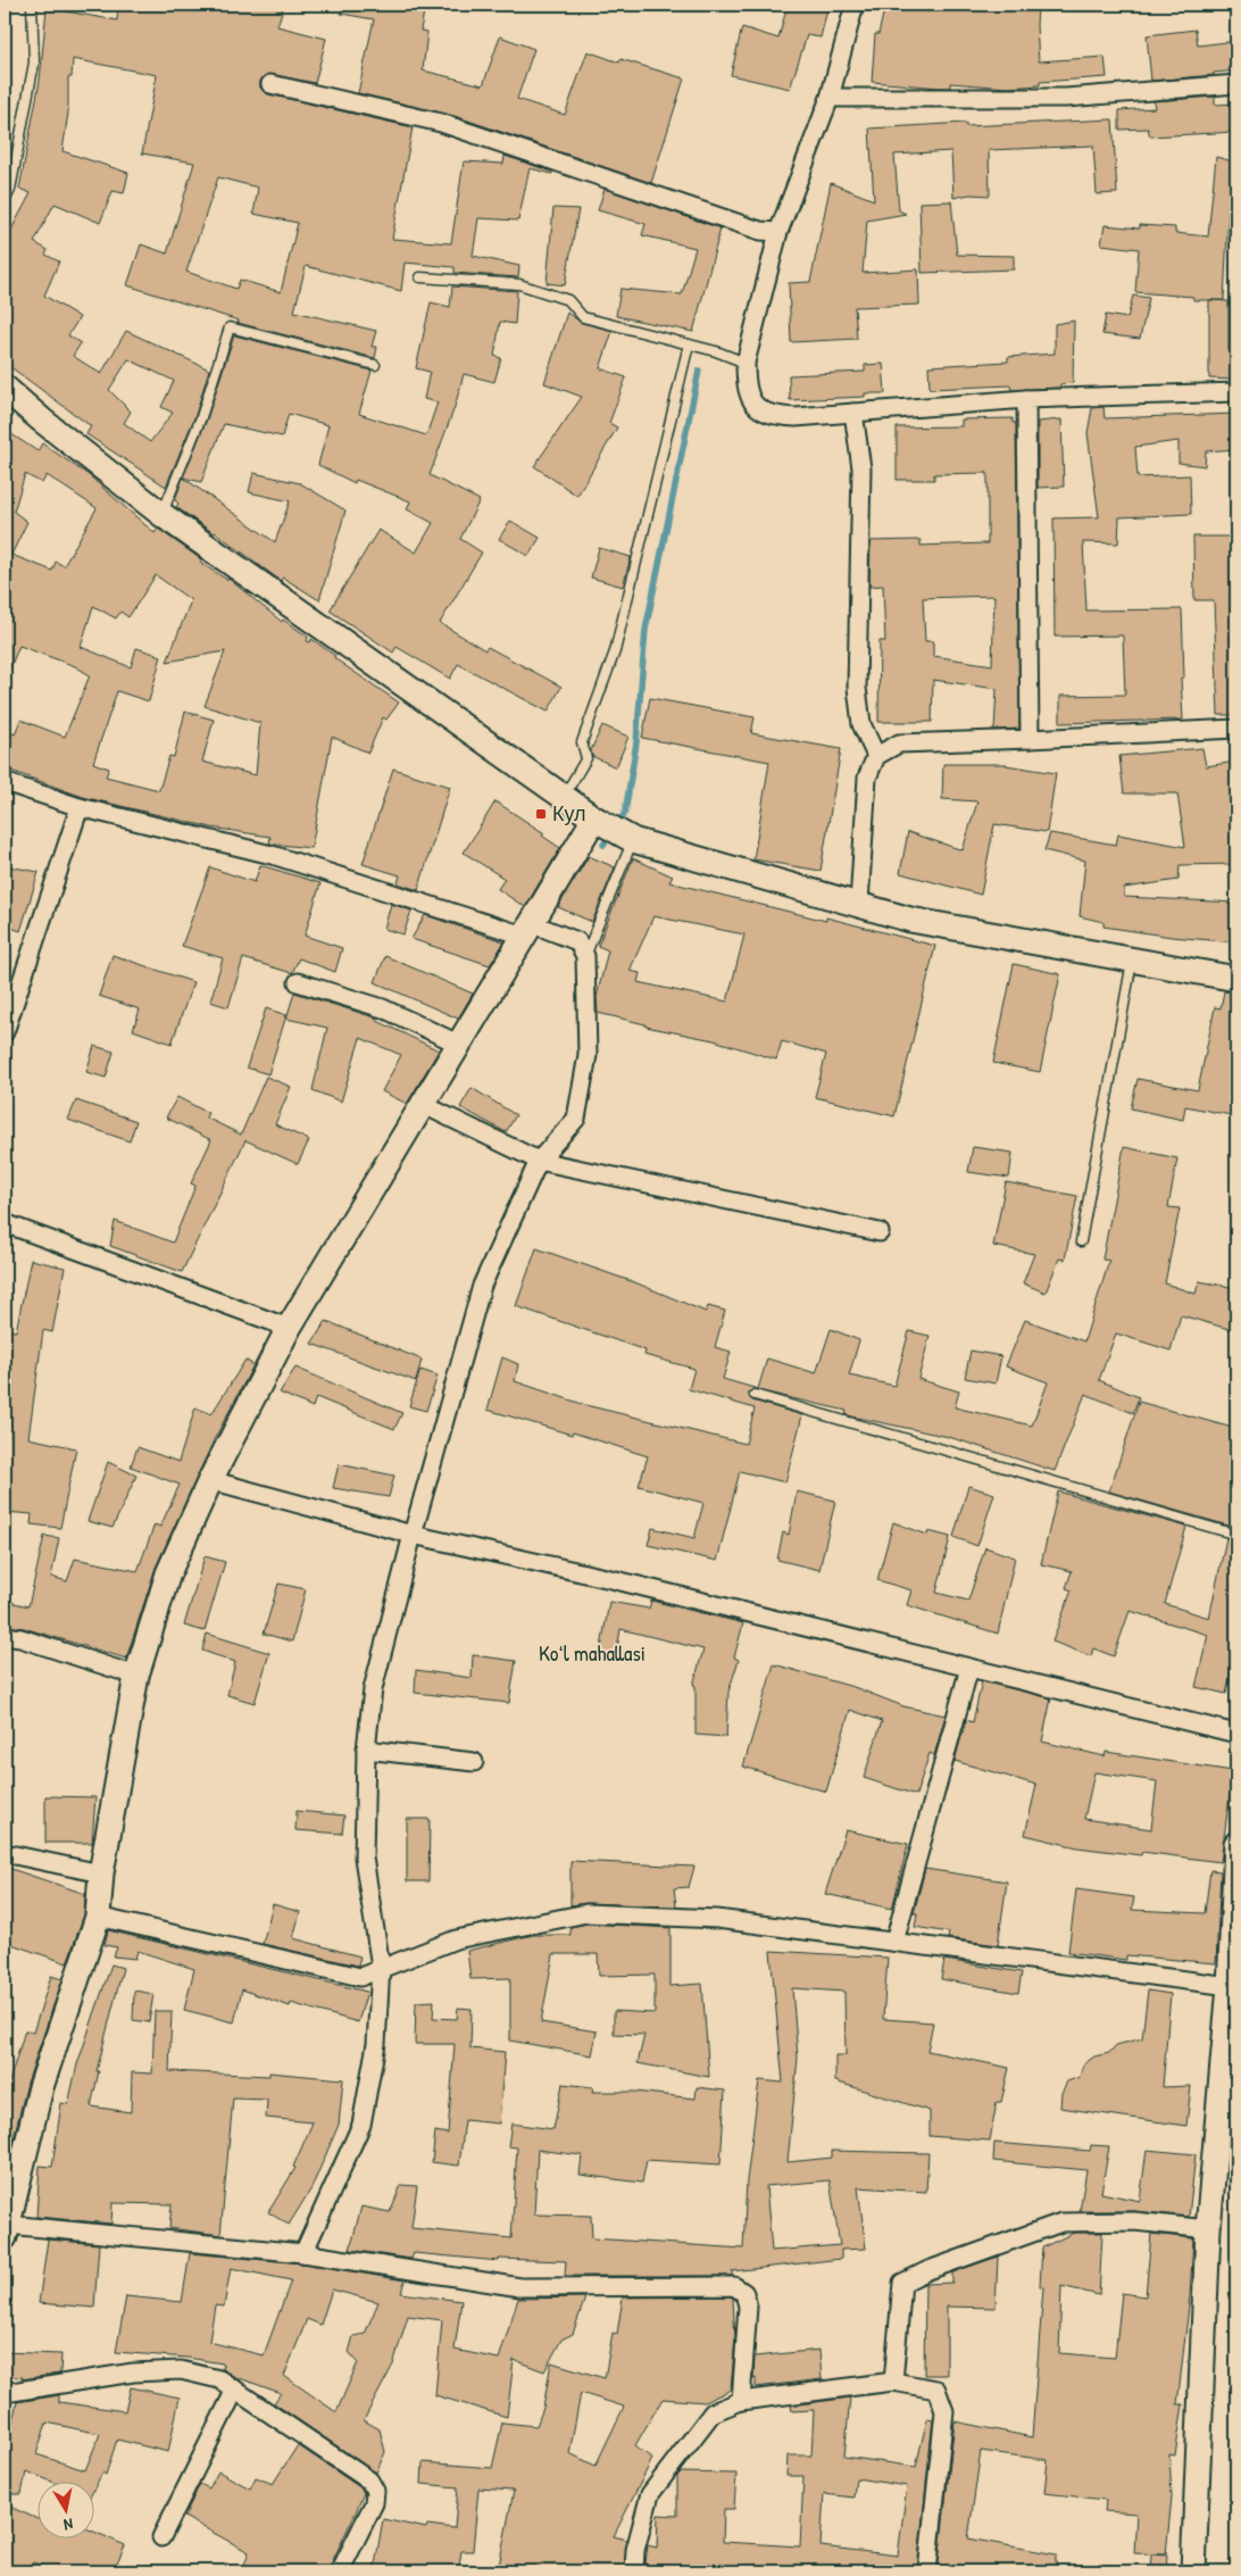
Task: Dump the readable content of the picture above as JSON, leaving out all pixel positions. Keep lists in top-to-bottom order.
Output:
{
  "districts": ["Koʻl mahallasi"],
  "places": {
    "transit": ["Кул"]
  },
  "north": "bottom"
}
